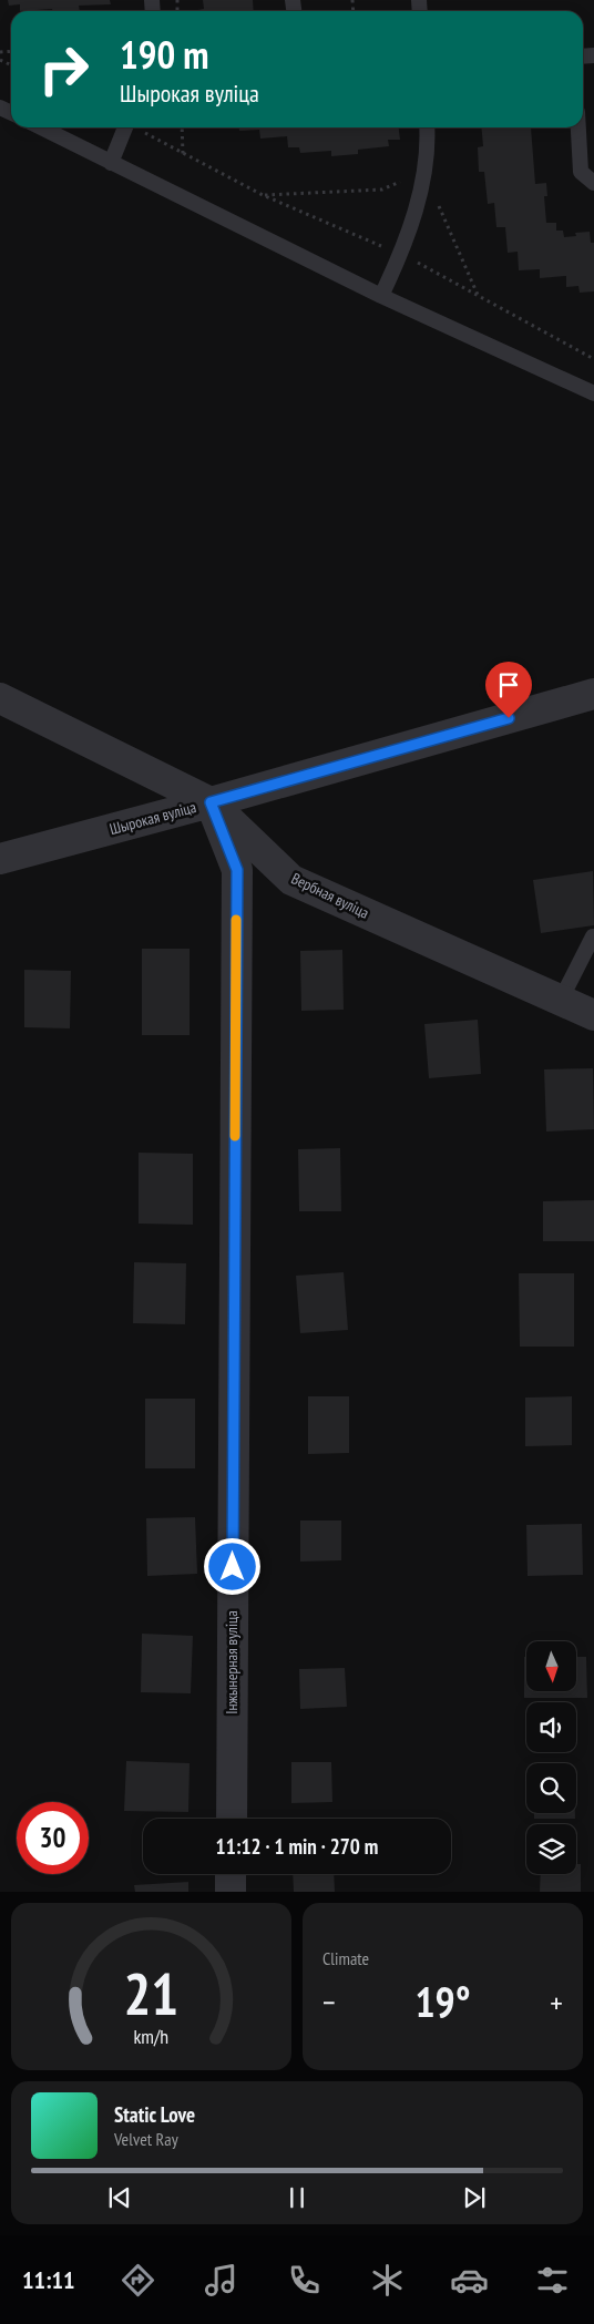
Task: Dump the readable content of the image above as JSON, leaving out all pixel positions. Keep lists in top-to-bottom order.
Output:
{
  "streets": {
    "street": ["Шырокая вуліца", "Вербная вуліца", "Інжынерная вуліца"]
  },
  "crossings": [
    ["Шырокая вуліца", "Вербная вуліца"],
    ["Шырокая вуліца", "Інжынерная вуліца"],
    ["Вербная вуліца", "Інжынерная вуліца"]
  ],
  "north": "bottom",
  "page": {
    "turn": ["190 m", "Шырокая вуліца"],
    "limit": "30",
    "trip": "11:12 · 1 min · 270 m",
    "tile": "Climate",
    "heat": ["−", "19°", "+"],
    "song": ["Static Love", "Velvet Ray"],
    "tabs": "11:11",
    "gauge": ["21", "km/h"]
  }
}
